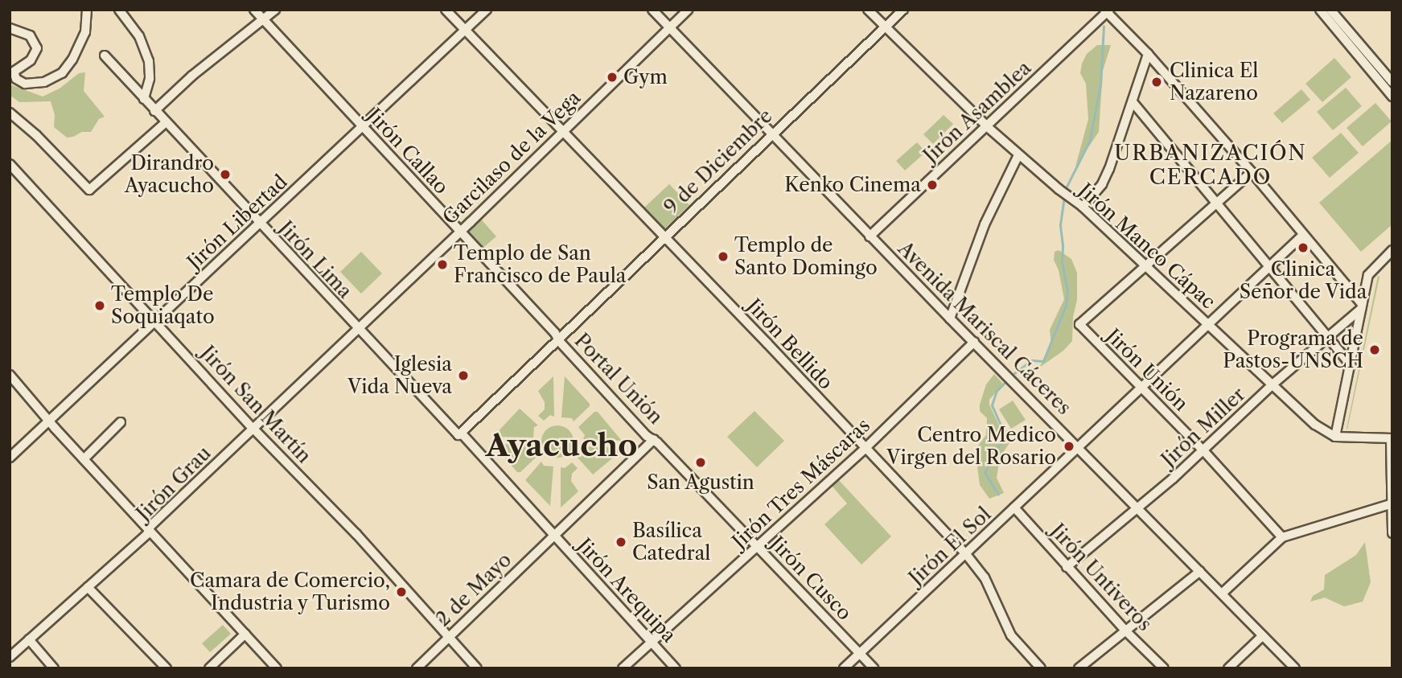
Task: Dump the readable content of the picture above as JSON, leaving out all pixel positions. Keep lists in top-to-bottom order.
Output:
{
  "streets": {
    "street": [
      "Jirón Asamblea",
      "Jirón Callao",
      "Garcilaso de la Vega",
      "9 de Diciembre",
      "Jirón Libertad",
      "Jirón Manco Cápac",
      "Jirón Lima",
      "Avenida Mariscal Cáceres",
      "Jirón Bellido",
      "Jirón Unión",
      "Portal Unión",
      "Jirón San Martín",
      "Jirón Miller",
      "Jirón Grau",
      "Jirón Tres Máscaras",
      "Jirón El Sol",
      "Jirón Untiveros",
      "Jirón Cusco",
      "2 de Mayo",
      "Jirón Arequipa"
    ]
  },
  "crossings": [
    ["Jirón Asamblea", "Jirón Manco Cápac"],
    ["Jirón Asamblea", "Avenida Mariscal Cáceres"],
    ["Jirón Callao", "Garcilaso de la Vega"],
    ["Jirón Callao", "9 de Diciembre"],
    ["Jirón Callao", "Jirón Libertad"],
    ["Jirón Callao", "Portal Unión"],
    ["Garcilaso de la Vega", "Jirón Lima"],
    ["Garcilaso de la Vega", "Avenida Mariscal Cáceres"],
    ["Garcilaso de la Vega", "Jirón Bellido"],
    ["Garcilaso de la Vega", "Jirón Grau"],
    ["9 de Diciembre", "Jirón Manco Cápac"],
    ["9 de Diciembre", "Jirón Lima"],
    ["9 de Diciembre", "Avenida Mariscal Cáceres"],
    ["9 de Diciembre", "Jirón Bellido"],
    ["9 de Diciembre", "Portal Unión"],
    ["9 de Diciembre", "Jirón Arequipa"],
    ["Jirón Libertad", "Jirón Lima"],
    ["Jirón Libertad", "Jirón Bellido"],
    ["Jirón Libertad", "Jirón San Martín"],
    ["Jirón Manco Cápac", "Jirón Unión"],
    ["Jirón Manco Cápac", "Jirón Miller"],
    ["Jirón Manco Cápac", "Jirón El Sol"],
    ["Jirón Lima", "Jirón Grau"],
    ["Jirón Lima", "Jirón Arequipa"],
    ["Avenida Mariscal Cáceres", "Jirón Miller"],
    ["Avenida Mariscal Cáceres", "Jirón Tres Máscaras"],
    ["Avenida Mariscal Cáceres", "Jirón El Sol"],
    ["Jirón Bellido", "Jirón Tres Máscaras"],
    ["Jirón Bellido", "Jirón El Sol"],
    ["Jirón Unión", "Jirón Miller"],
    ["Jirón Unión", "Jirón El Sol"],
    ["Portal Unión", "Jirón Cusco"],
    ["Portal Unión", "2 de Mayo"],
    ["Jirón San Martín", "Jirón Grau"],
    ["Jirón San Martín", "2 de Mayo"],
    ["Jirón Miller", "Jirón Untiveros"],
    ["Jirón Tres Máscaras", "Jirón Cusco"],
    ["Jirón Tres Máscaras", "Jirón Arequipa"],
    ["Jirón El Sol", "Jirón Untiveros"],
    ["Jirón El Sol", "Jirón Cusco"],
    ["Jirón Cusco", "2 de Mayo"],
    ["2 de Mayo", "Jirón Arequipa"]
  ],
  "districts": ["URBANIZACIÓN CERCADO", "Ayacucho"],
  "places": [
    "Gym",
    "Clinica El Nazareno",
    "Dirandro Ayacucho",
    "Kenko Cinema",
    "Clinica Señor de Vida",
    "Templo de Santo Domingo",
    "Templo de San Francisco de Paula",
    "Templo De Soquiaqato",
    "Programa de Pastos-UNSCH",
    "Iglesia Vida Nueva",
    "Centro Medico Virgen del Rosario",
    "San Agustin",
    "Basílica Catedral",
    "Camara de Comercio, Industria y Turismo"
  ]
}
